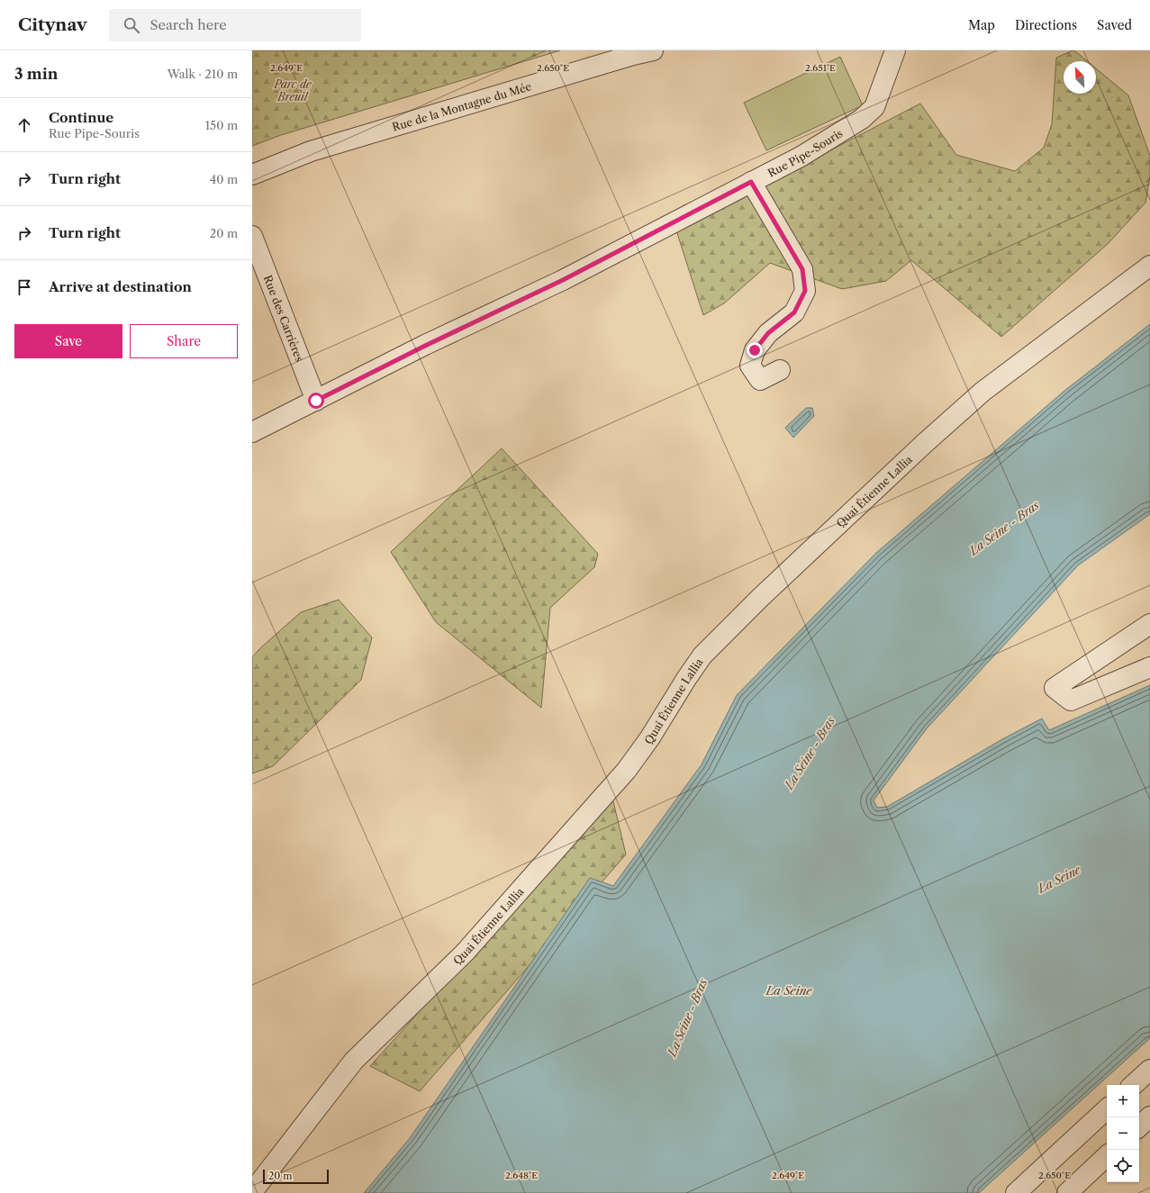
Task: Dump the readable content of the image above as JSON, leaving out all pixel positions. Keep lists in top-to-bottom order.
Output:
{
  "streets": {
    "street": [
      "Rue de la Montagne du Mée",
      "Rue Pipe-Souris",
      "Rue des Carrières",
      "Quai Étienne Lallia"
    ]
  },
  "crossings": [
    ["Rue Pipe-Souris", "Rue des Carrières"]
  ],
  "water": ["La Seine - Bras", "La Seine"],
  "parks": ["Parc de Breuil"],
  "scale_bar": "20 m",
  "north": "top left",
  "page": {
    "header": "Citynav",
    "search": "Search here",
    "nav": ["Map", "Directions", "Saved"],
    "heading": ["3 min", "Walk · 210 m"],
    "list": [
      ["Continue", "Rue Pipe-Souris", "150 m"],
      ["Turn right", "40 m"],
      ["Turn right", "20 m"],
      "Arrive at destination"
    ],
    "buttons": ["Save", "Share"],
    "map_buttons": ["+", "−"],
    "scale": "20 m"
  },
  "coordinates": [
    "2.649°E",
    "2.650°E",
    "2.651°E",
    "2.648°E"
  ]
}
